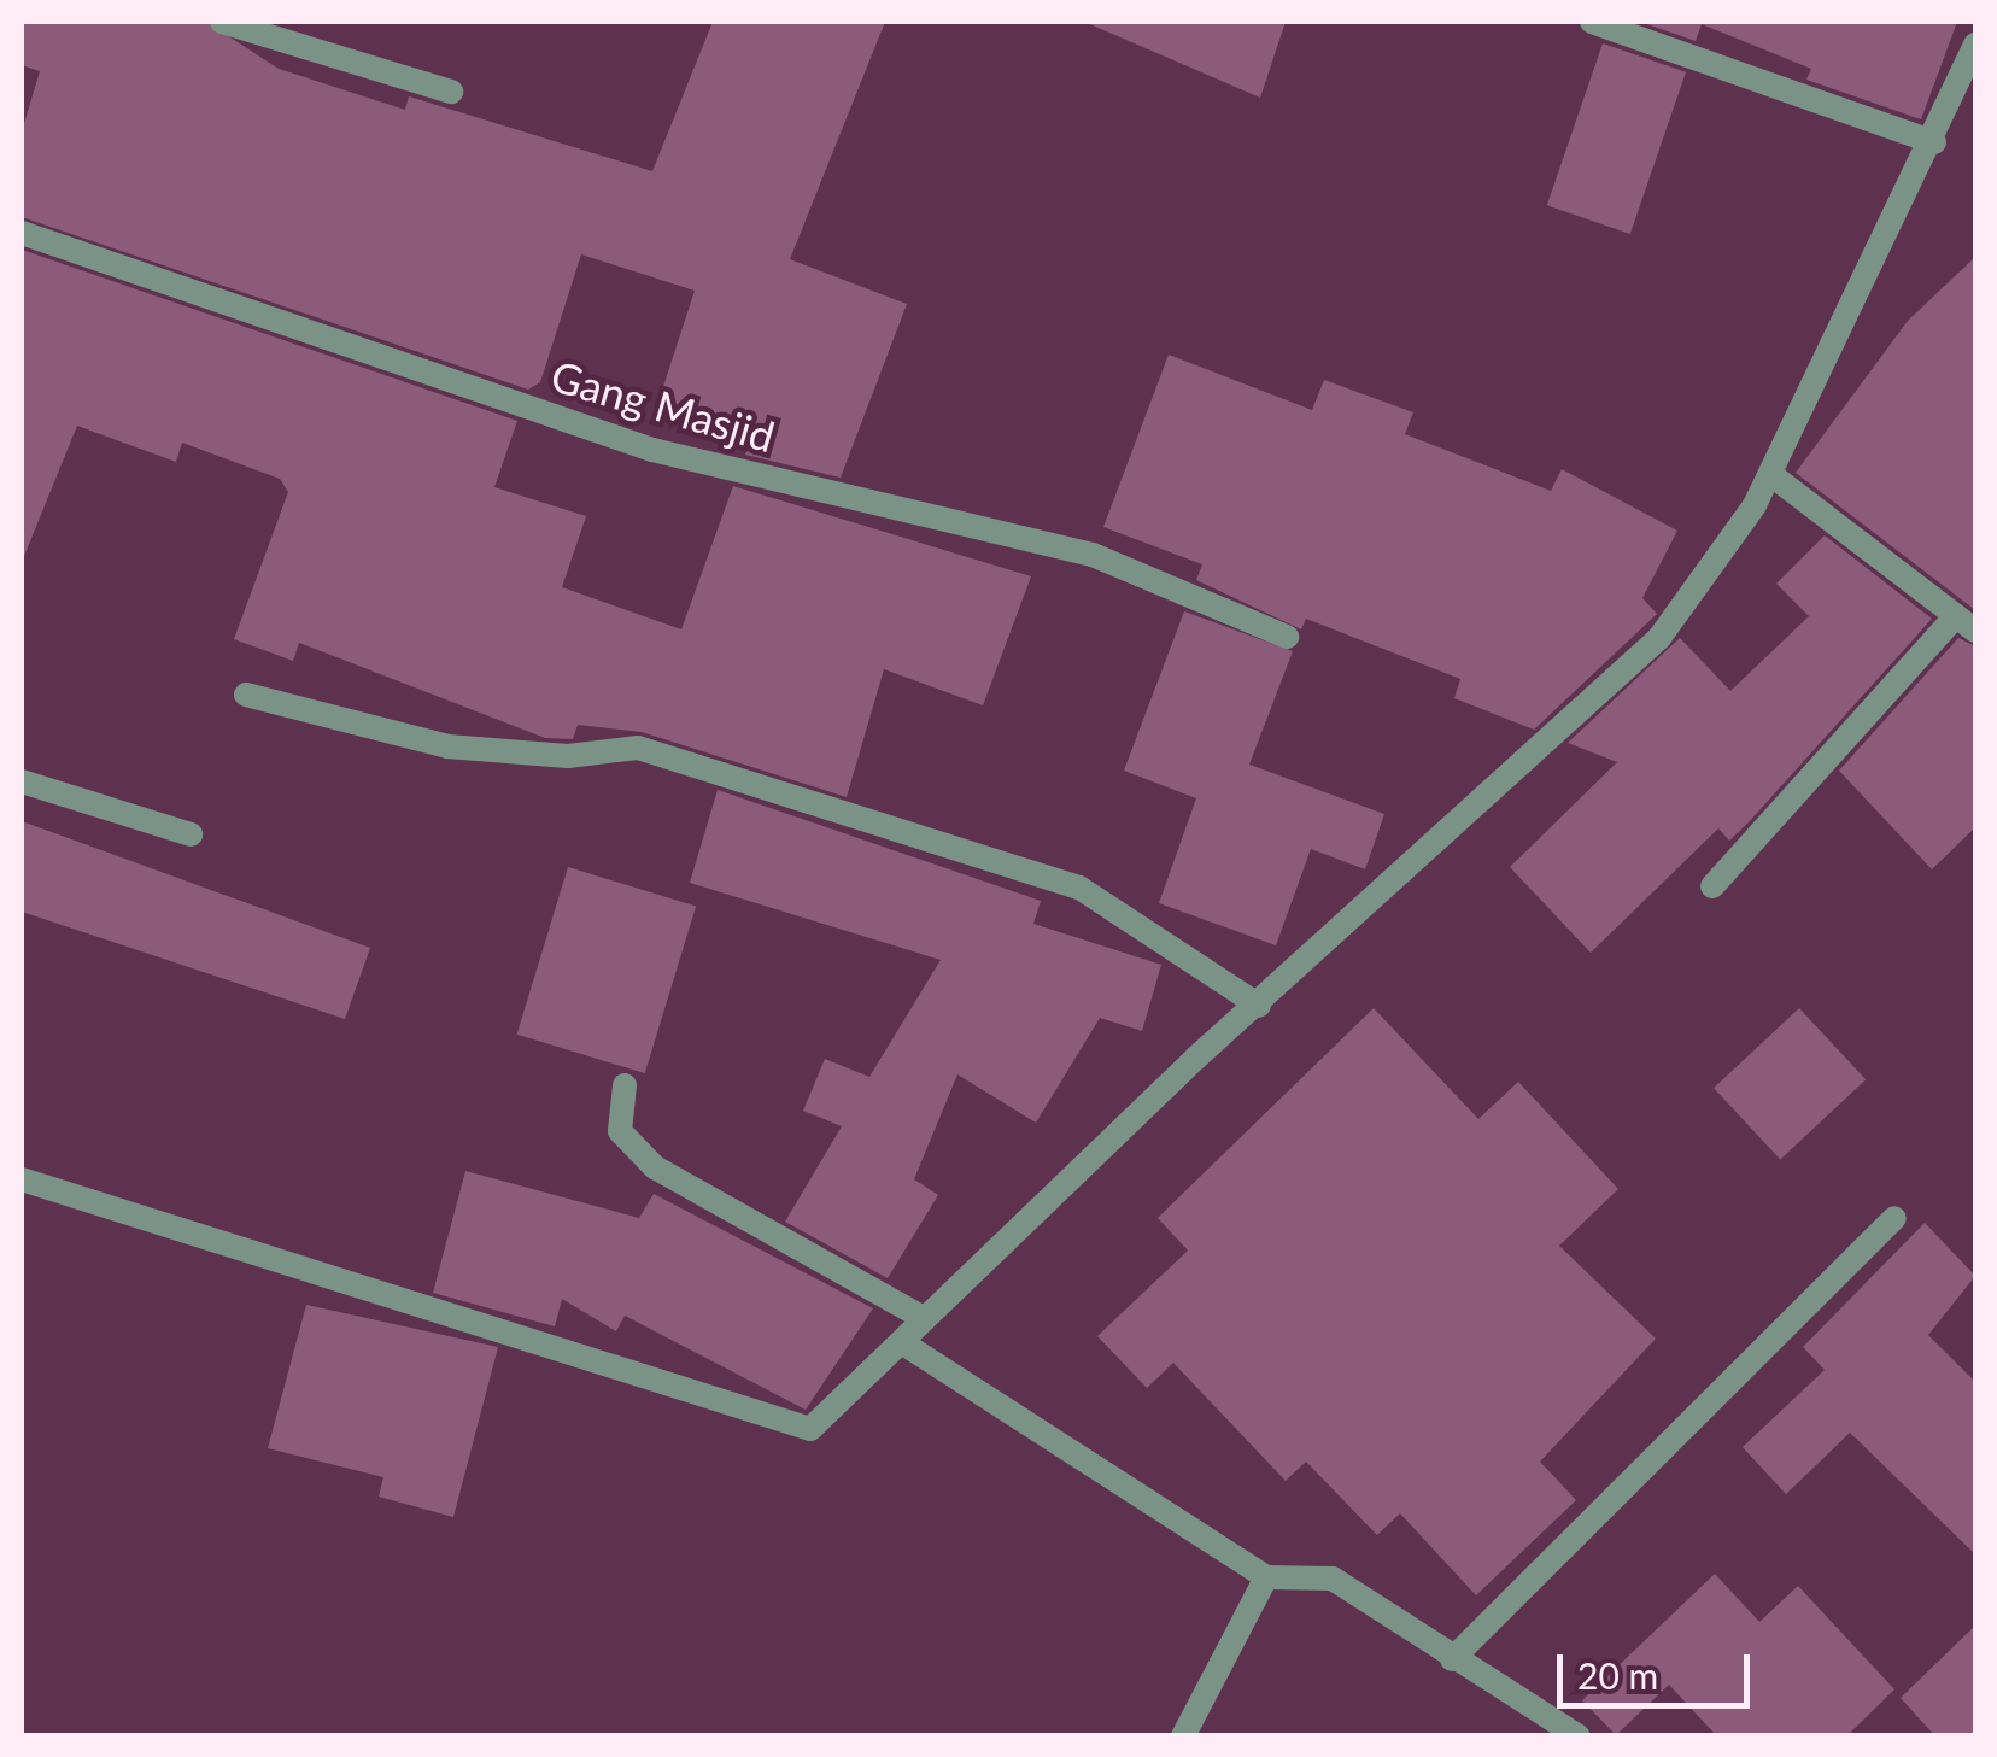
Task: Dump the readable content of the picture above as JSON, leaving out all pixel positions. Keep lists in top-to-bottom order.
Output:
{
  "streets": {
    "street": ["Gang Masjid"]
  },
  "scale_bar": "20 m"
}
